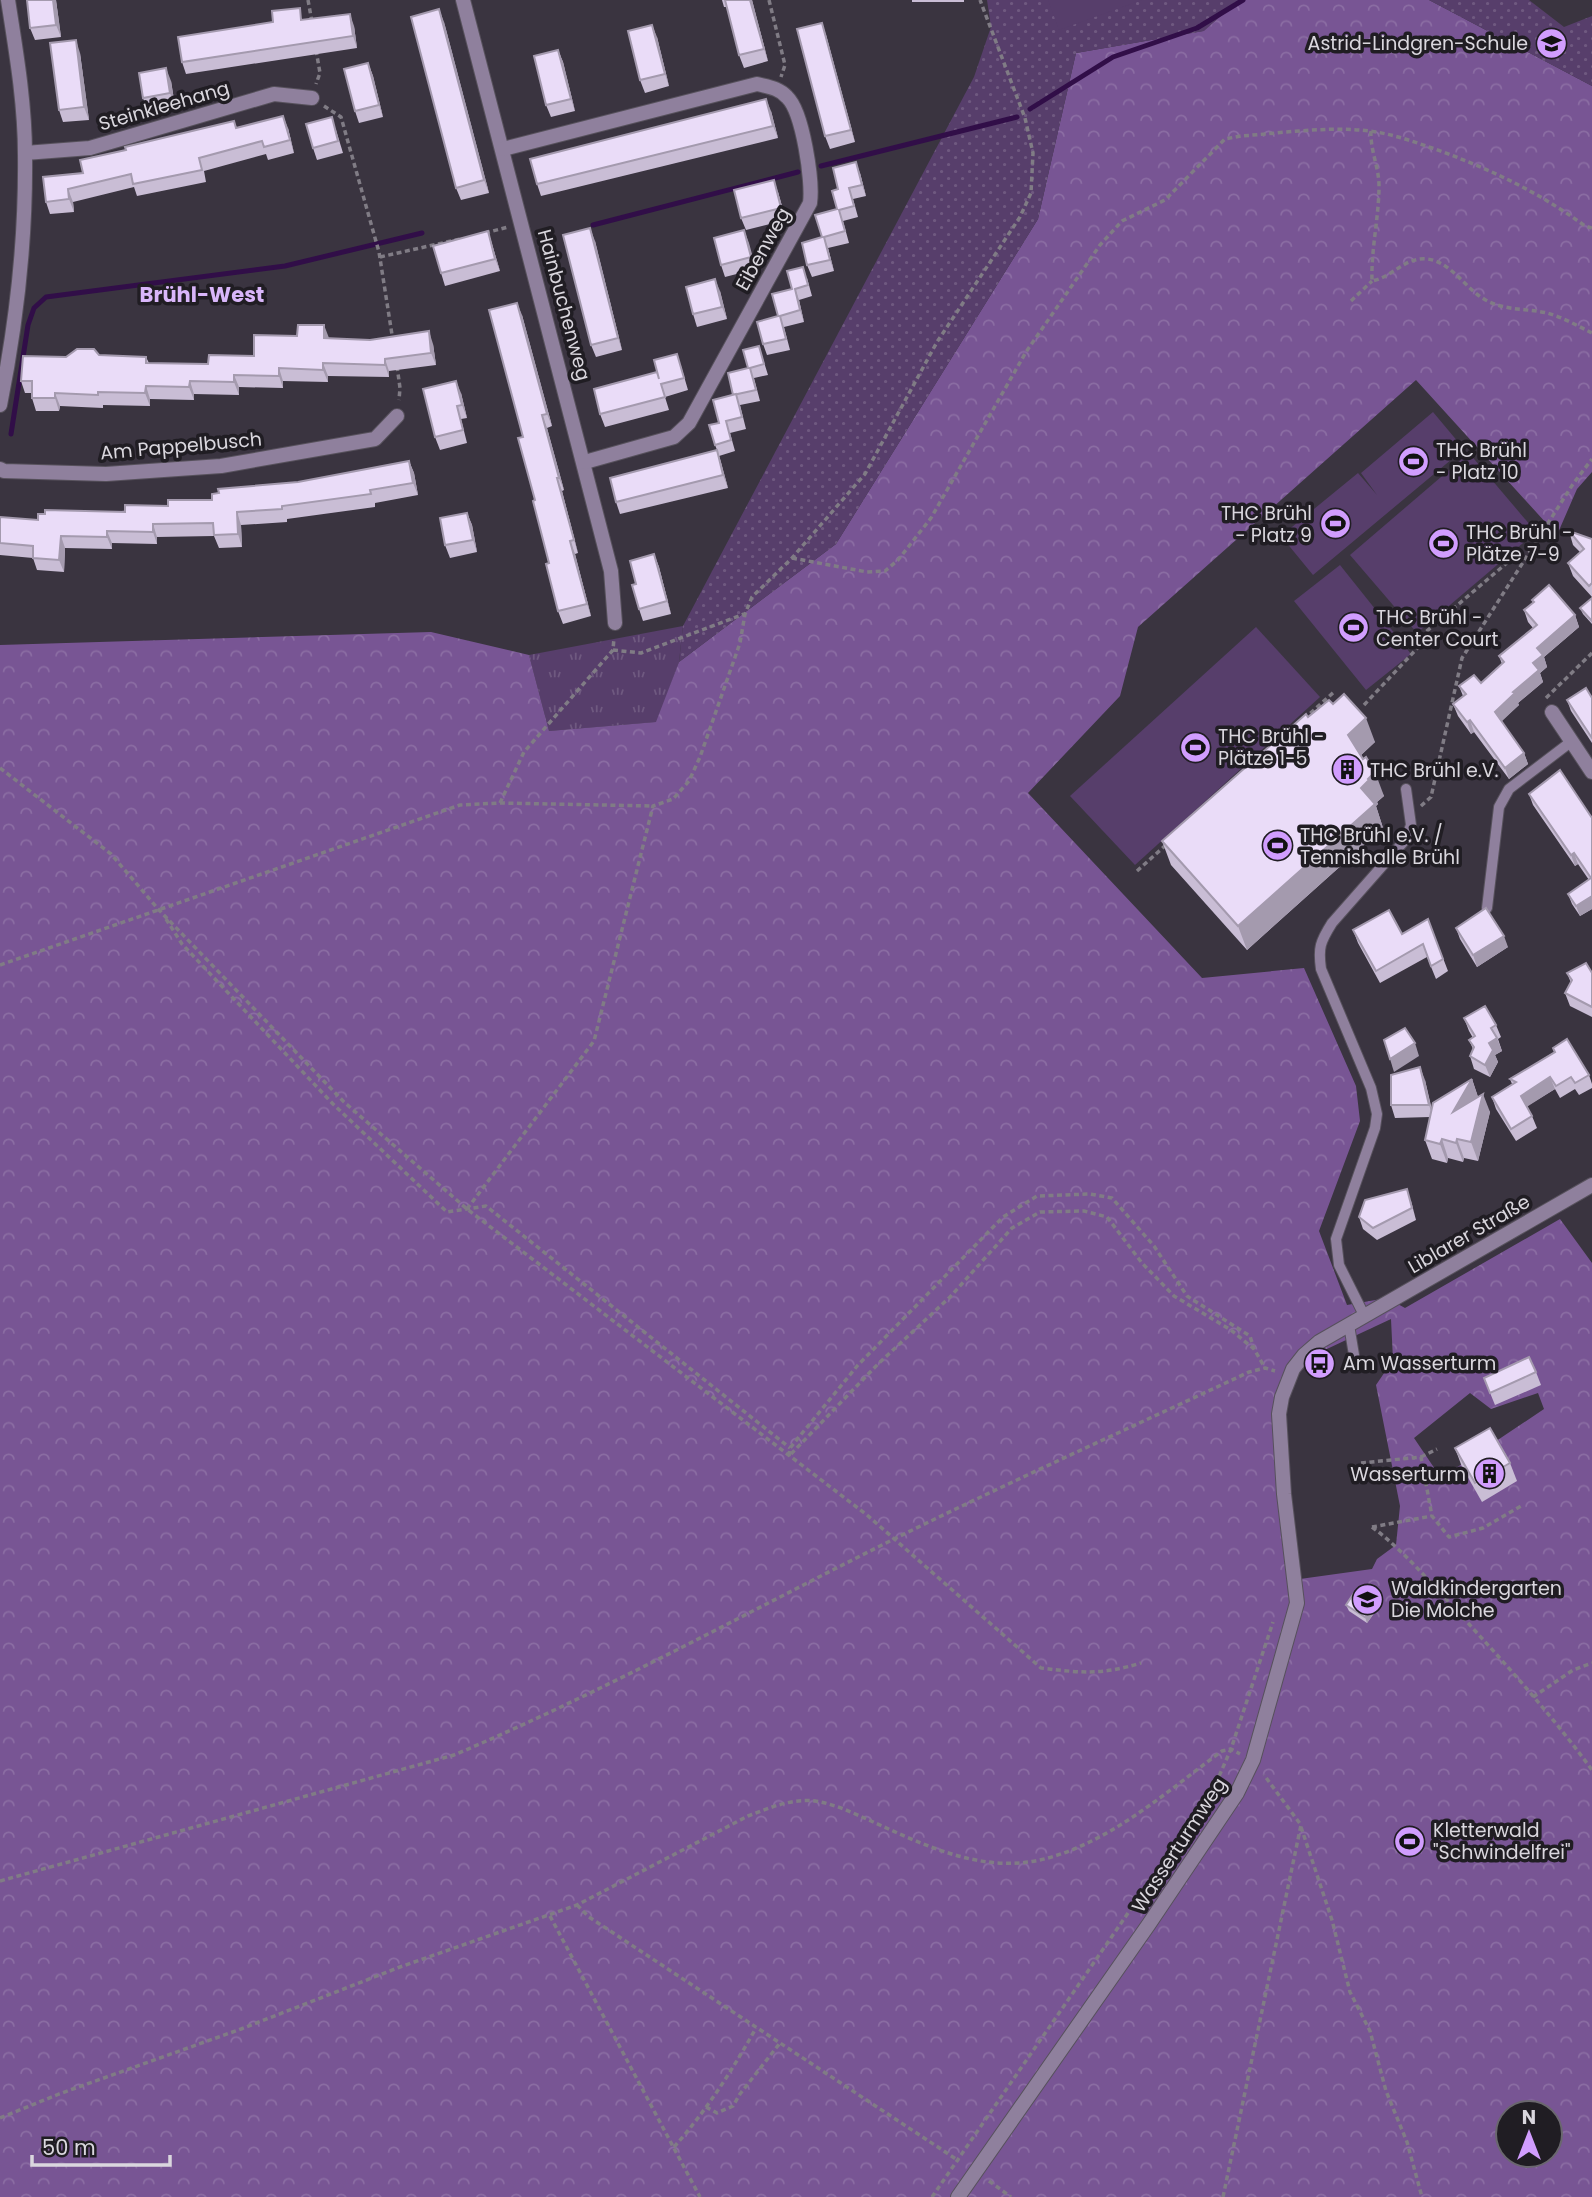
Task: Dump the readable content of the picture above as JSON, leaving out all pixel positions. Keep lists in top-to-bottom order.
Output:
{
  "streets": {
    "street": [
      "Steinkleehang",
      "Eibenweg",
      "Hainbuchenweg",
      "Am Pappelbusch",
      "Liblarer Straße",
      "Wasserturmweg"
    ]
  },
  "crossings": [
    ["Eibenweg", "Hainbuchenweg"],
    ["Liblarer Straße", "Wasserturmweg"]
  ],
  "districts": ["Brühl-West"],
  "places": {
    "school or university": ["Astrid-Lindgren-Schule", "Waldkindergarten Die Molche"],
    "sports": [
      "THC Brühl - Platz 10",
      "THC Brühl - Platz 9",
      "THC Brühl - Plätze 7-9",
      "THC Brühl - Center Court",
      "THC Brühl - Plätze 1-5",
      "THC Brühl e.V. / Tennishalle Brühl",
      "Kletterwald \"Schwindelfrei\""
    ],
    "building": ["THC Brühl e.V.", "Wasserturm"],
    "bus stop": ["Am Wasserturm"]
  },
  "scale_bar": "50 m",
  "north": "top"
}
